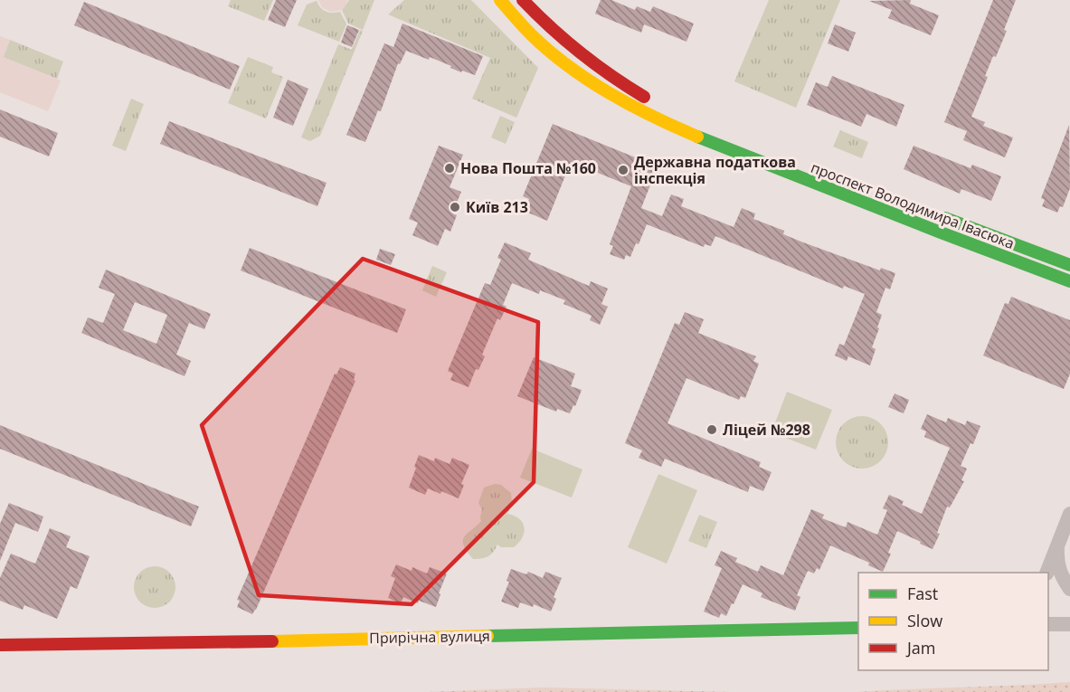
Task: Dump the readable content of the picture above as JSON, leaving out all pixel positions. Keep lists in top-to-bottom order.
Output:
{
  "streets": {
    "street": ["проспект Володимира Івасюка", "Прирічна вулиця"]
  },
  "places": [
    "Нова Пошта №160",
    "Державна податкова інспекція",
    "Київ 213",
    "Ліцей №298"
  ],
  "legend": ["Fast", "Slow", "Jam"]
}
